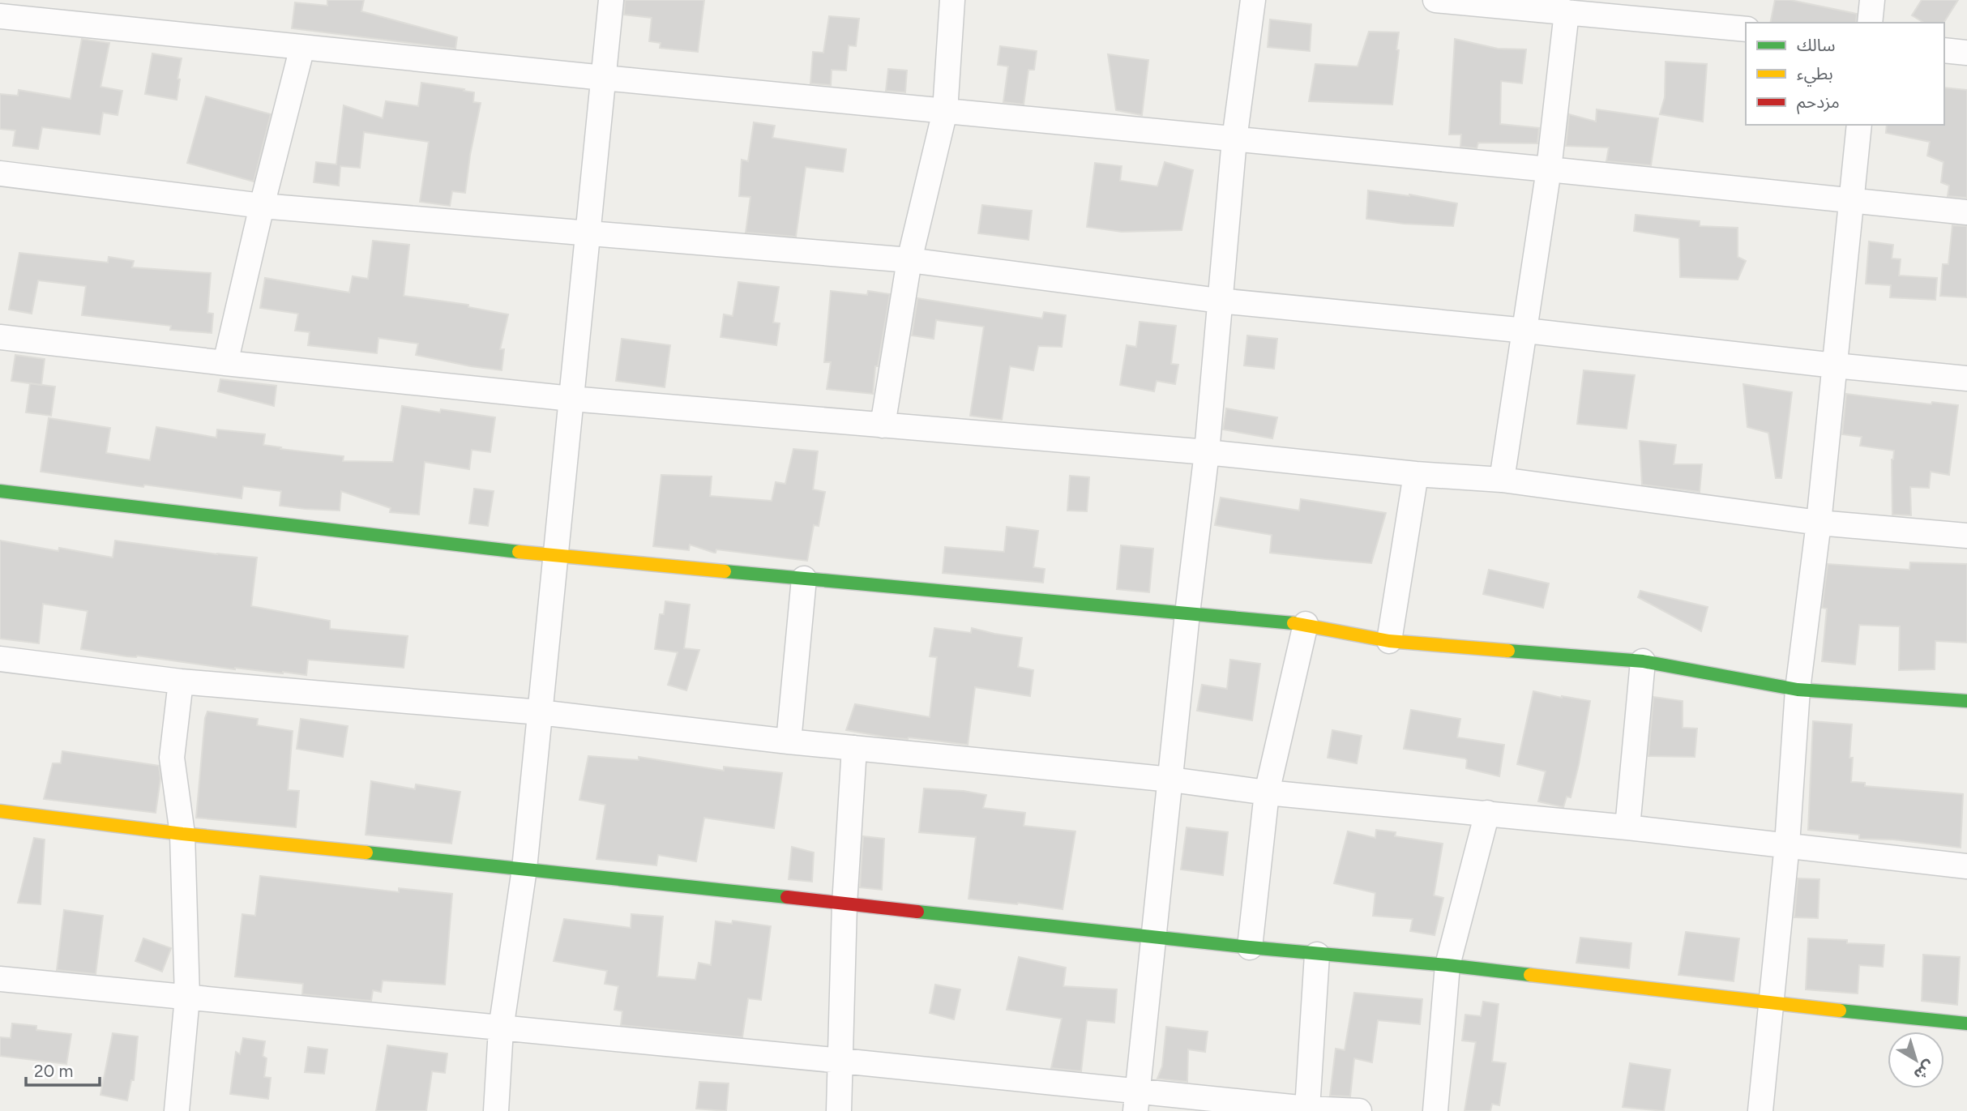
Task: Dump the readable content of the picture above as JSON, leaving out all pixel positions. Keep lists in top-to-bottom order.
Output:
{
  "legend": ["سالك", "بطيء", "مزدحم"],
  "scale_bar": "20 m",
  "north": "bottom right"
}
